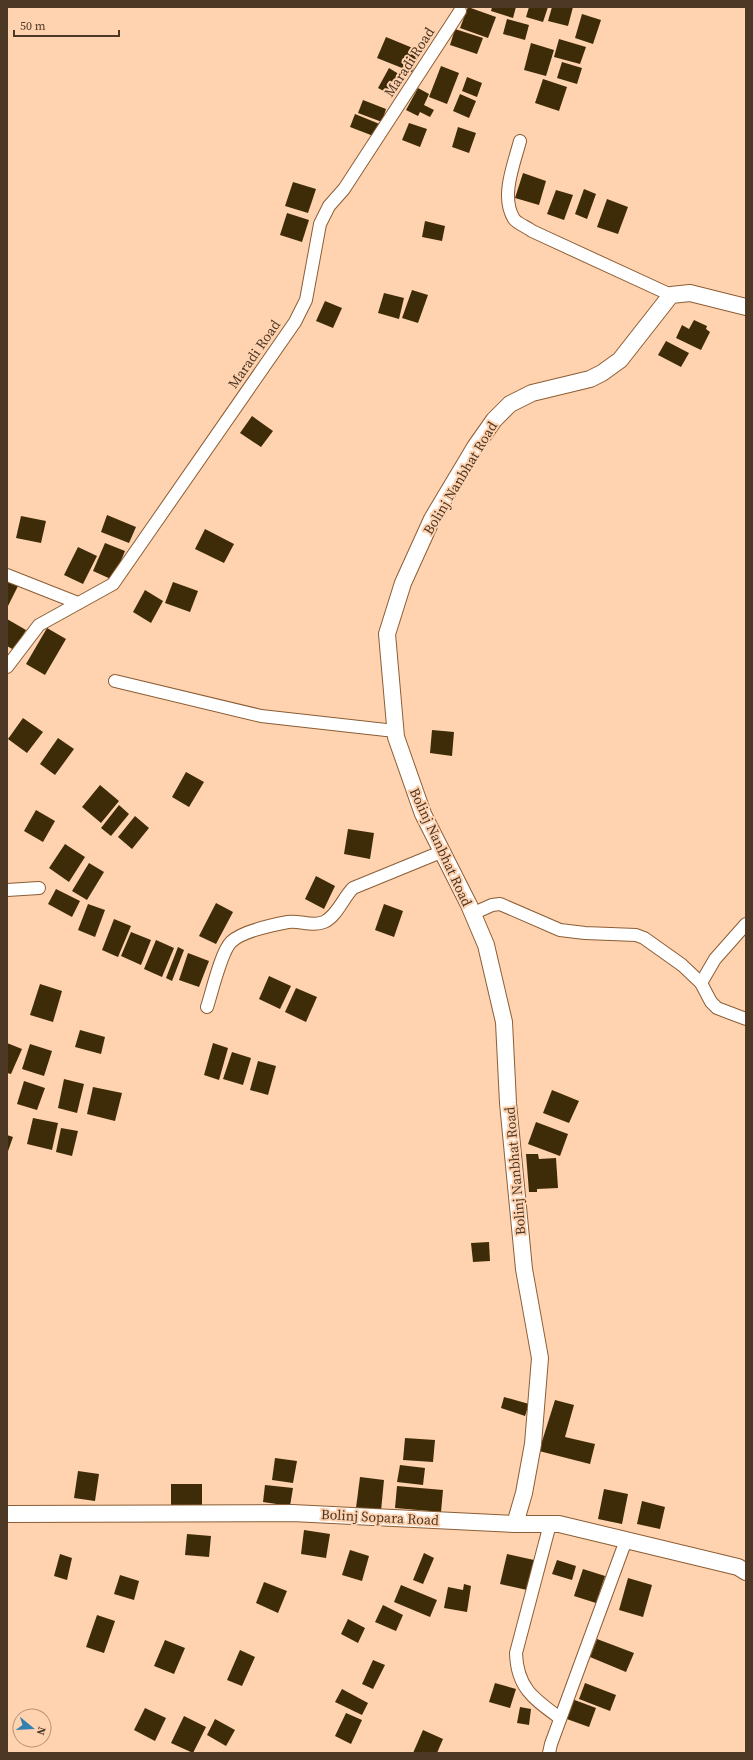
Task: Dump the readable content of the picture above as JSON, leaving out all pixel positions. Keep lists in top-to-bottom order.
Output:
{
  "streets": {
    "street": ["Maradi Road", "Bolinj Nanbhat Road", "Bolinj Sopara Road"]
  },
  "crossings": [
    ["Bolinj Nanbhat Road", "Bolinj Sopara Road"]
  ],
  "scale_bar": "50 m",
  "north": "right"
}
